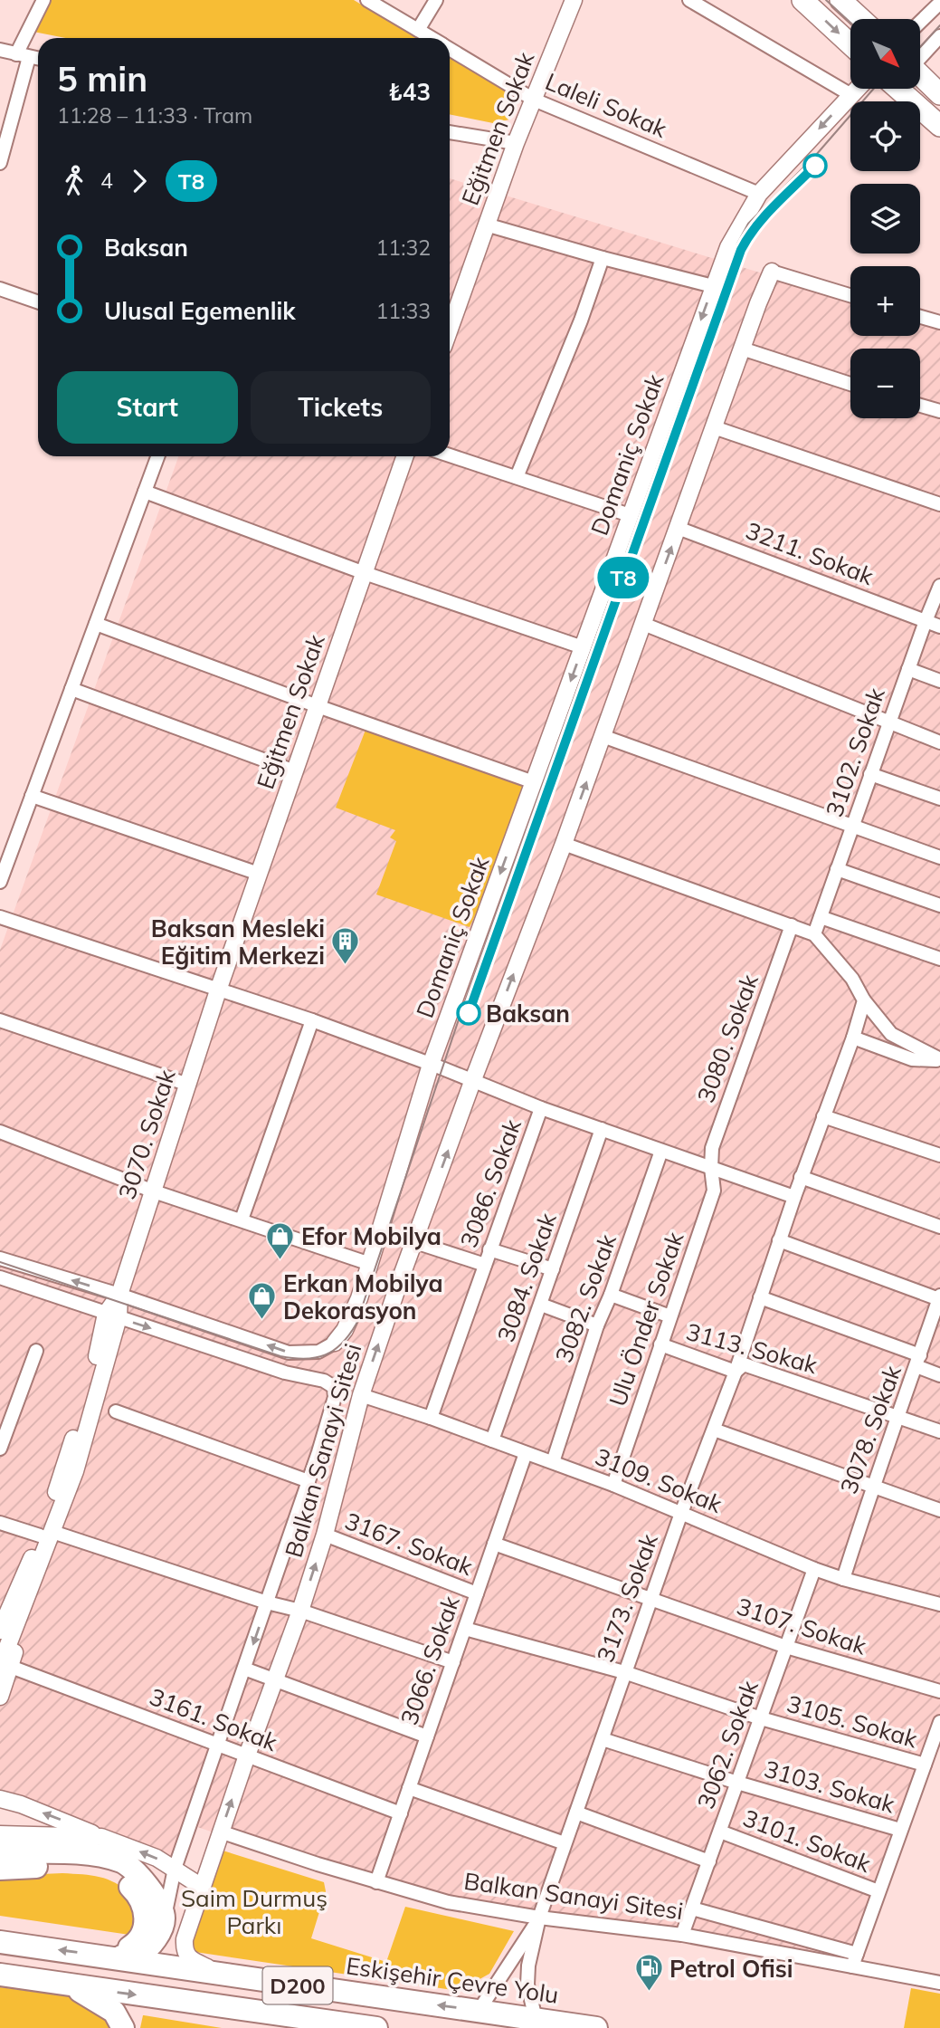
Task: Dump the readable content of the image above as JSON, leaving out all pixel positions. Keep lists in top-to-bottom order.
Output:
{
  "streets": {
    "highway": ["Eskişehir Çevre Yolu", "D200"],
    "street": [
      "Laleli Sokak",
      "Eğitmen Sokak",
      "Domaniç Sokak",
      "3211. Sokak",
      "3102. Sokak",
      "3080. Sokak",
      "3070. Sokak",
      "3086. Sokak",
      "3084. Sokak",
      "3082. Sokak",
      "Ulu Önder Sokak",
      "3113. Sokak",
      "3078. Sokak",
      "Balkan Sanayi Sitesi",
      "3109. Sokak",
      "3167. Sokak",
      "3173. Sokak",
      "3107. Sokak",
      "3066. Sokak",
      "3161. Sokak",
      "3105. Sokak",
      "3062. Sokak",
      "3103. Sokak",
      "3101. Sokak"
    ]
  },
  "crossings": [
    ["Laleli Sokak", "Eğitmen Sokak"],
    ["Laleli Sokak", "Domaniç Sokak"],
    ["Eğitmen Sokak", "3070. Sokak"],
    ["3211. Sokak", "3102. Sokak"],
    ["3211. Sokak", "Balkan Sanayi Sitesi"],
    ["3080. Sokak", "Ulu Önder Sokak"],
    ["3086. Sokak", "3109. Sokak"],
    ["3084. Sokak", "3109. Sokak"],
    ["3082. Sokak", "3109. Sokak"],
    ["Ulu Önder Sokak", "3113. Sokak"],
    ["Ulu Önder Sokak", "3109. Sokak"],
    ["3113. Sokak", "3078. Sokak"],
    ["3113. Sokak", "3173. Sokak"],
    ["3078. Sokak", "3109. Sokak"],
    ["Balkan Sanayi Sitesi", "3109. Sokak"],
    ["Balkan Sanayi Sitesi", "3167. Sokak"],
    ["Balkan Sanayi Sitesi", "3173. Sokak"],
    ["Balkan Sanayi Sitesi", "3066. Sokak"],
    ["Balkan Sanayi Sitesi", "3161. Sokak"],
    ["Balkan Sanayi Sitesi", "3062. Sokak"],
    ["Balkan Sanayi Sitesi", "Eskişehir Çevre Yolu"],
    ["3109. Sokak", "3173. Sokak"],
    ["3109. Sokak", "3066. Sokak"],
    ["3109. Sokak", "3062. Sokak"],
    ["3167. Sokak", "3066. Sokak"],
    ["3173. Sokak", "3107. Sokak"],
    ["3173. Sokak", "3105. Sokak"],
    ["3173. Sokak", "3103. Sokak"],
    ["3173. Sokak", "Eskişehir Çevre Yolu"],
    ["3107. Sokak", "3066. Sokak"],
    ["3107. Sokak", "3062. Sokak"],
    ["3066. Sokak", "3161. Sokak"],
    ["3066. Sokak", "3105. Sokak"],
    ["3105. Sokak", "3062. Sokak"],
    ["3062. Sokak", "3103. Sokak"],
    ["3062. Sokak", "3101. Sokak"]
  ],
  "one_way": ["Domaniç Sokak", "Balkan Sanayi Sitesi"],
  "parks": ["Saim Durmuş Parkı"],
  "places": {
    "building": ["Baksan Mesleki Eğitim Merkezi"],
    "other": ["Baksan"],
    "shop": ["Efor Mobilya", "Erkan Mobilya Dekorasyon"],
    "fuel station": ["Petrol Ofisi"]
  },
  "lines": ["tram line T8"],
  "north": "bottom right",
  "page": {
    "on_map": "T8",
    "map_buttons": ["+", "−"],
    "heading": ["5 min", "11:28 – 11:33 · Tram", "₺43"],
    "legs": ["4", "T8"],
    "list": [
      {
        "name": "Baksan",
        "value": "11:32"
      },
      {
        "name": "Ulusal Egemenlik",
        "value": "11:33"
      }
    ],
    "buttons": ["Start", "Tickets"]
  }
}
